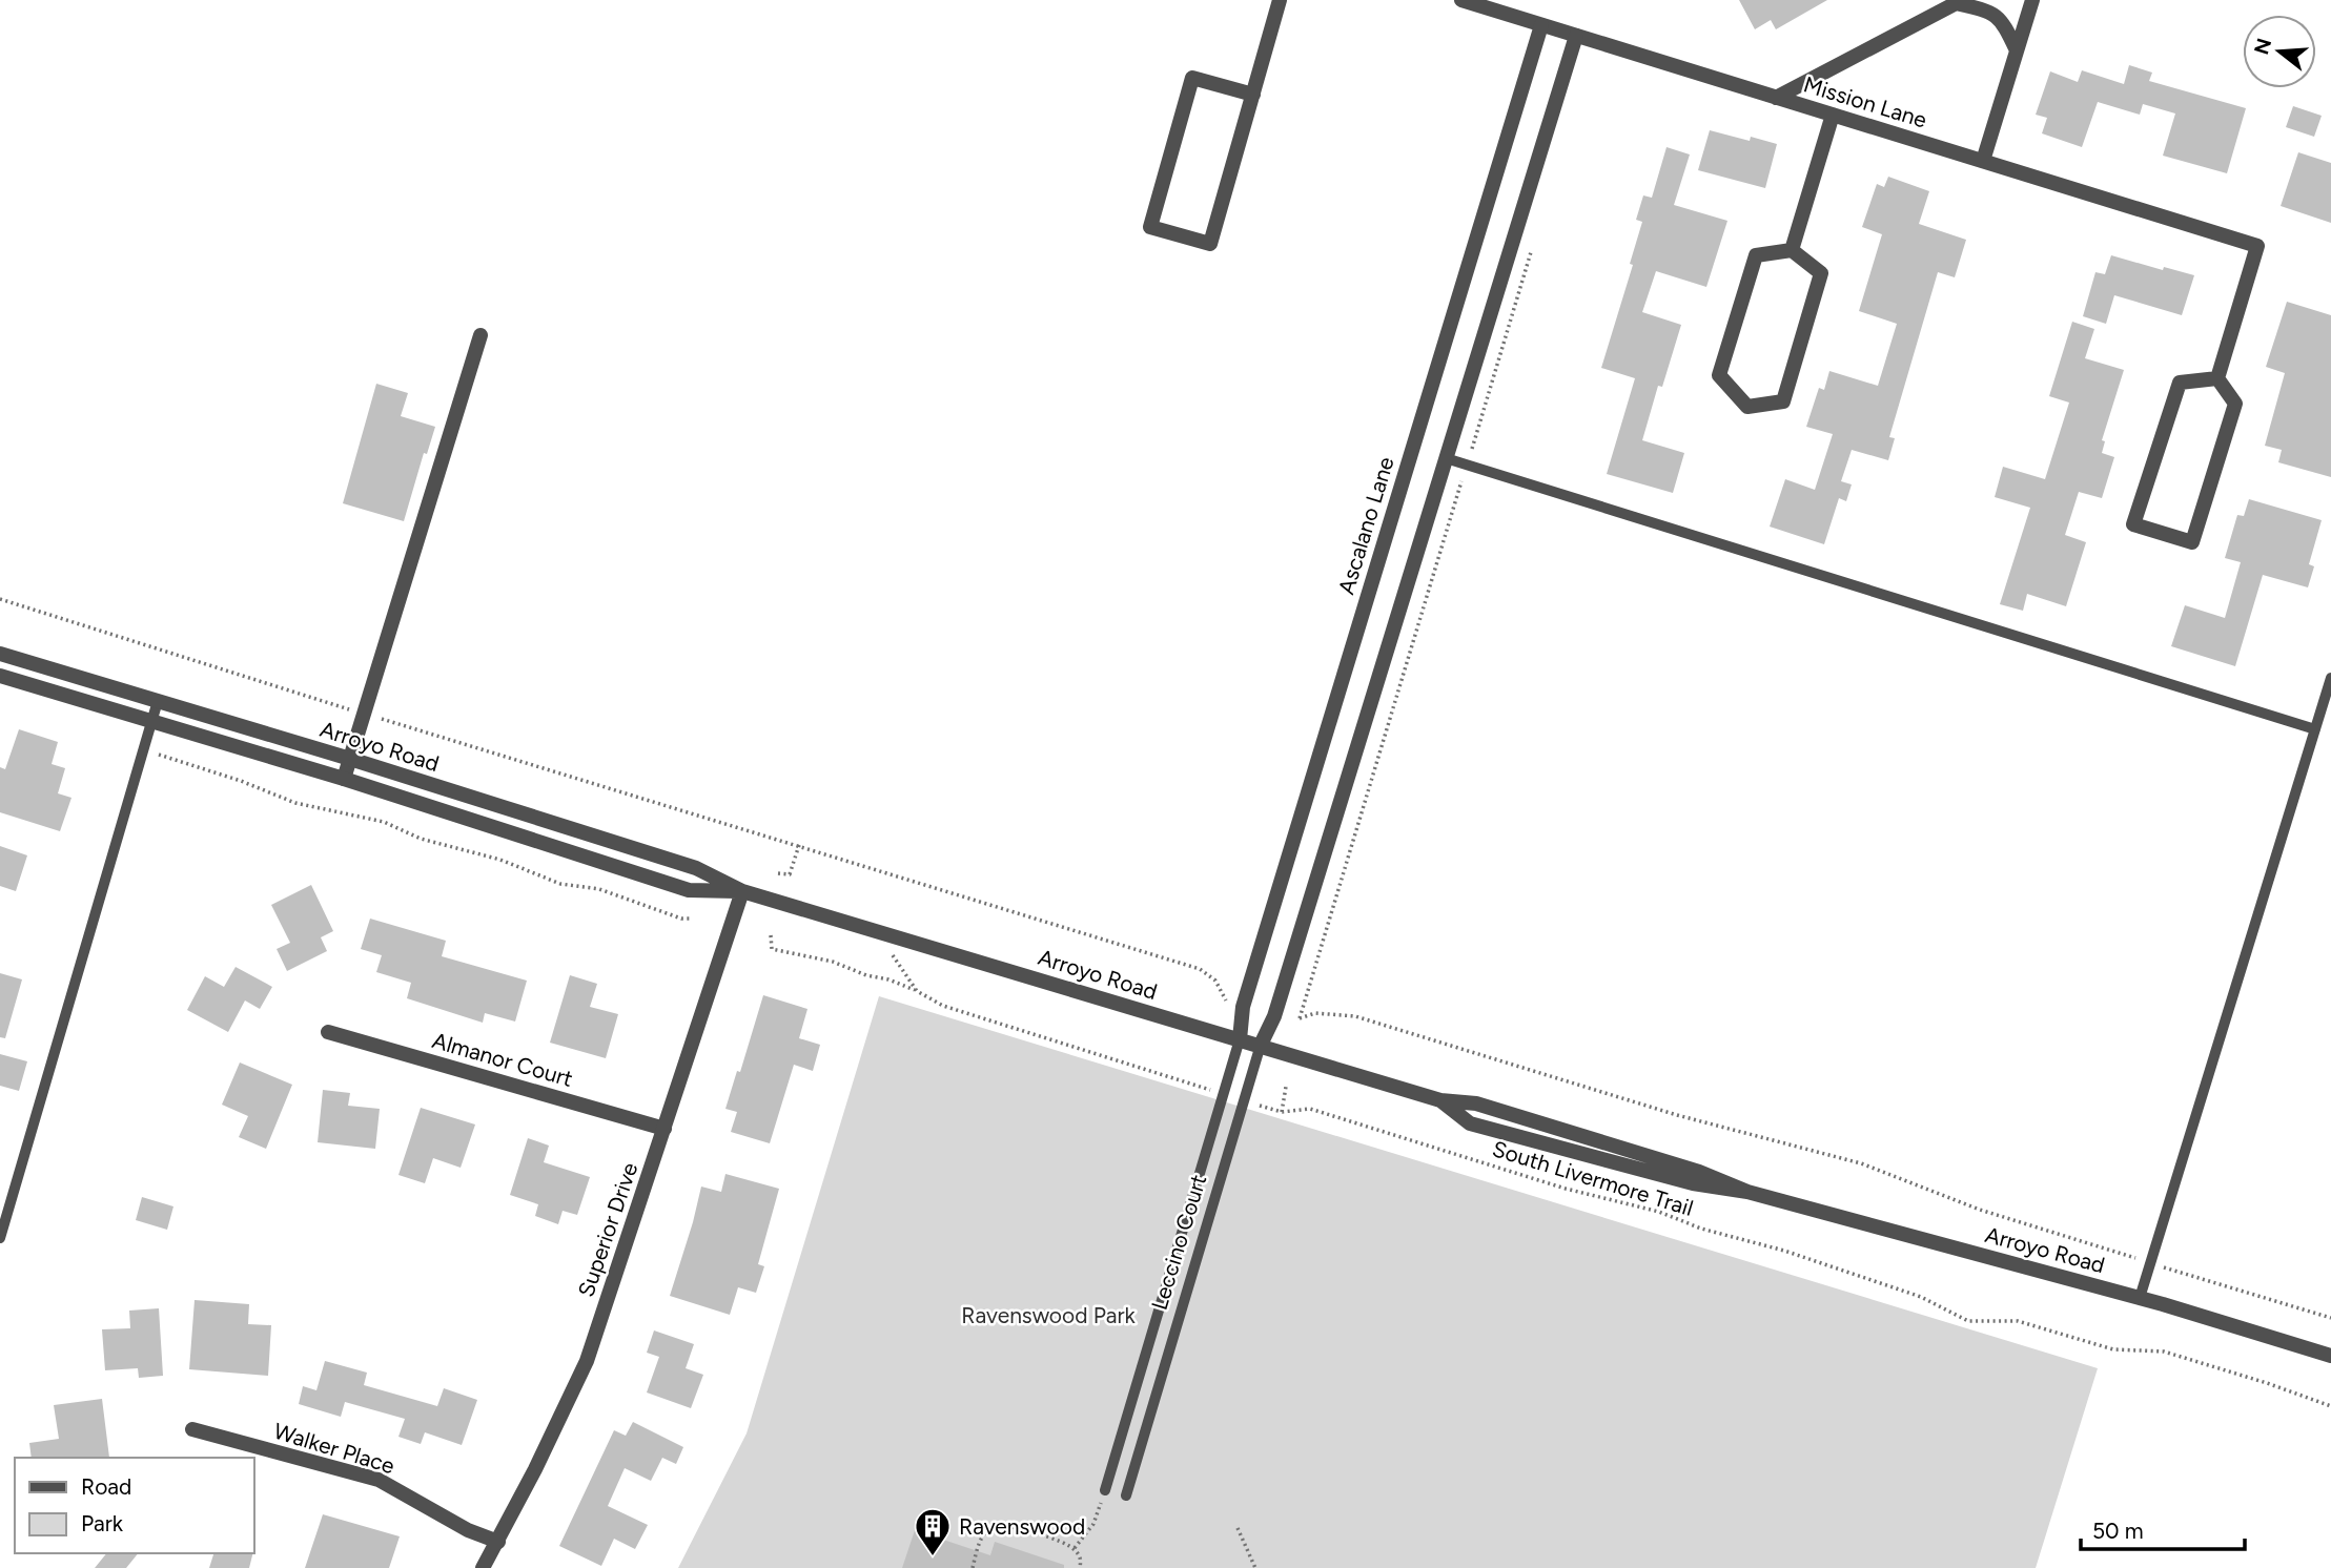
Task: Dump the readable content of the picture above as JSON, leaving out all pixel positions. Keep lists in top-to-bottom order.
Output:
{
  "streets": {
    "street": [
      "Mission Lane",
      "Ascalano Lane",
      "Arroyo Road",
      "Almanor Court",
      "Superior Drive",
      "Walker Place"
    ],
    "lane": ["Leccino Court"],
    "path": ["South Livermore Trail"]
  },
  "crossings": [
    ["Mission Lane", "Ascalano Lane"],
    ["Ascalano Lane", "Arroyo Road"],
    ["Ascalano Lane", "Leccino Court"],
    ["Arroyo Road", "Superior Drive"],
    ["Arroyo Road", "Leccino Court"],
    ["Almanor Court", "Superior Drive"],
    ["South Livermore Trail", "Leccino Court"],
    ["Superior Drive", "Walker Place"]
  ],
  "parks": ["Ravenswood Park"],
  "places": {
    "building": ["Ravenswood"]
  },
  "legend": ["Road", "Park"],
  "scale_bar": "50 m",
  "north": "left"
}
